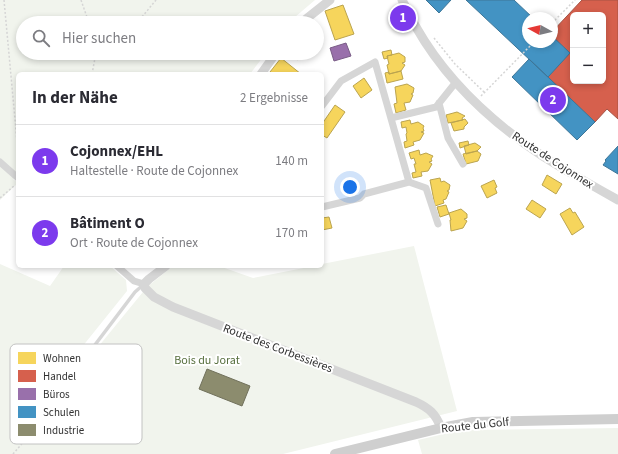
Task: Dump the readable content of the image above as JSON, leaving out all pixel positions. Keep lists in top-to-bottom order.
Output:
{
  "streets": {
    "main road": ["Route du Golf"],
    "street": ["Route de Cojonnex", "Route des Corbessières"]
  },
  "crossings": [
    ["Route des Corbessières", "Route du Golf"]
  ],
  "parks": ["Bois du Jorat"],
  "legend": [
    "Wohnen",
    "Handel",
    "Büros",
    "Schulen",
    "Industrie"
  ],
  "north": "left",
  "page": {
    "pins": ["1", "2"],
    "map_buttons": ["+", "−"],
    "search": "Hier suchen",
    "heading": ["In der Nähe", "2 Ergebnisse"],
    "list": [
      {
        "mark": "1",
        "name": "Cojonnex/EHL",
        "note": "Haltestelle · Route de Cojonnex",
        "value": "140 m"
      },
      {
        "mark": "2",
        "name": "Bâtiment O",
        "note": "Ort · Route de Cojonnex",
        "value": "170 m"
      }
    ]
  }
}
